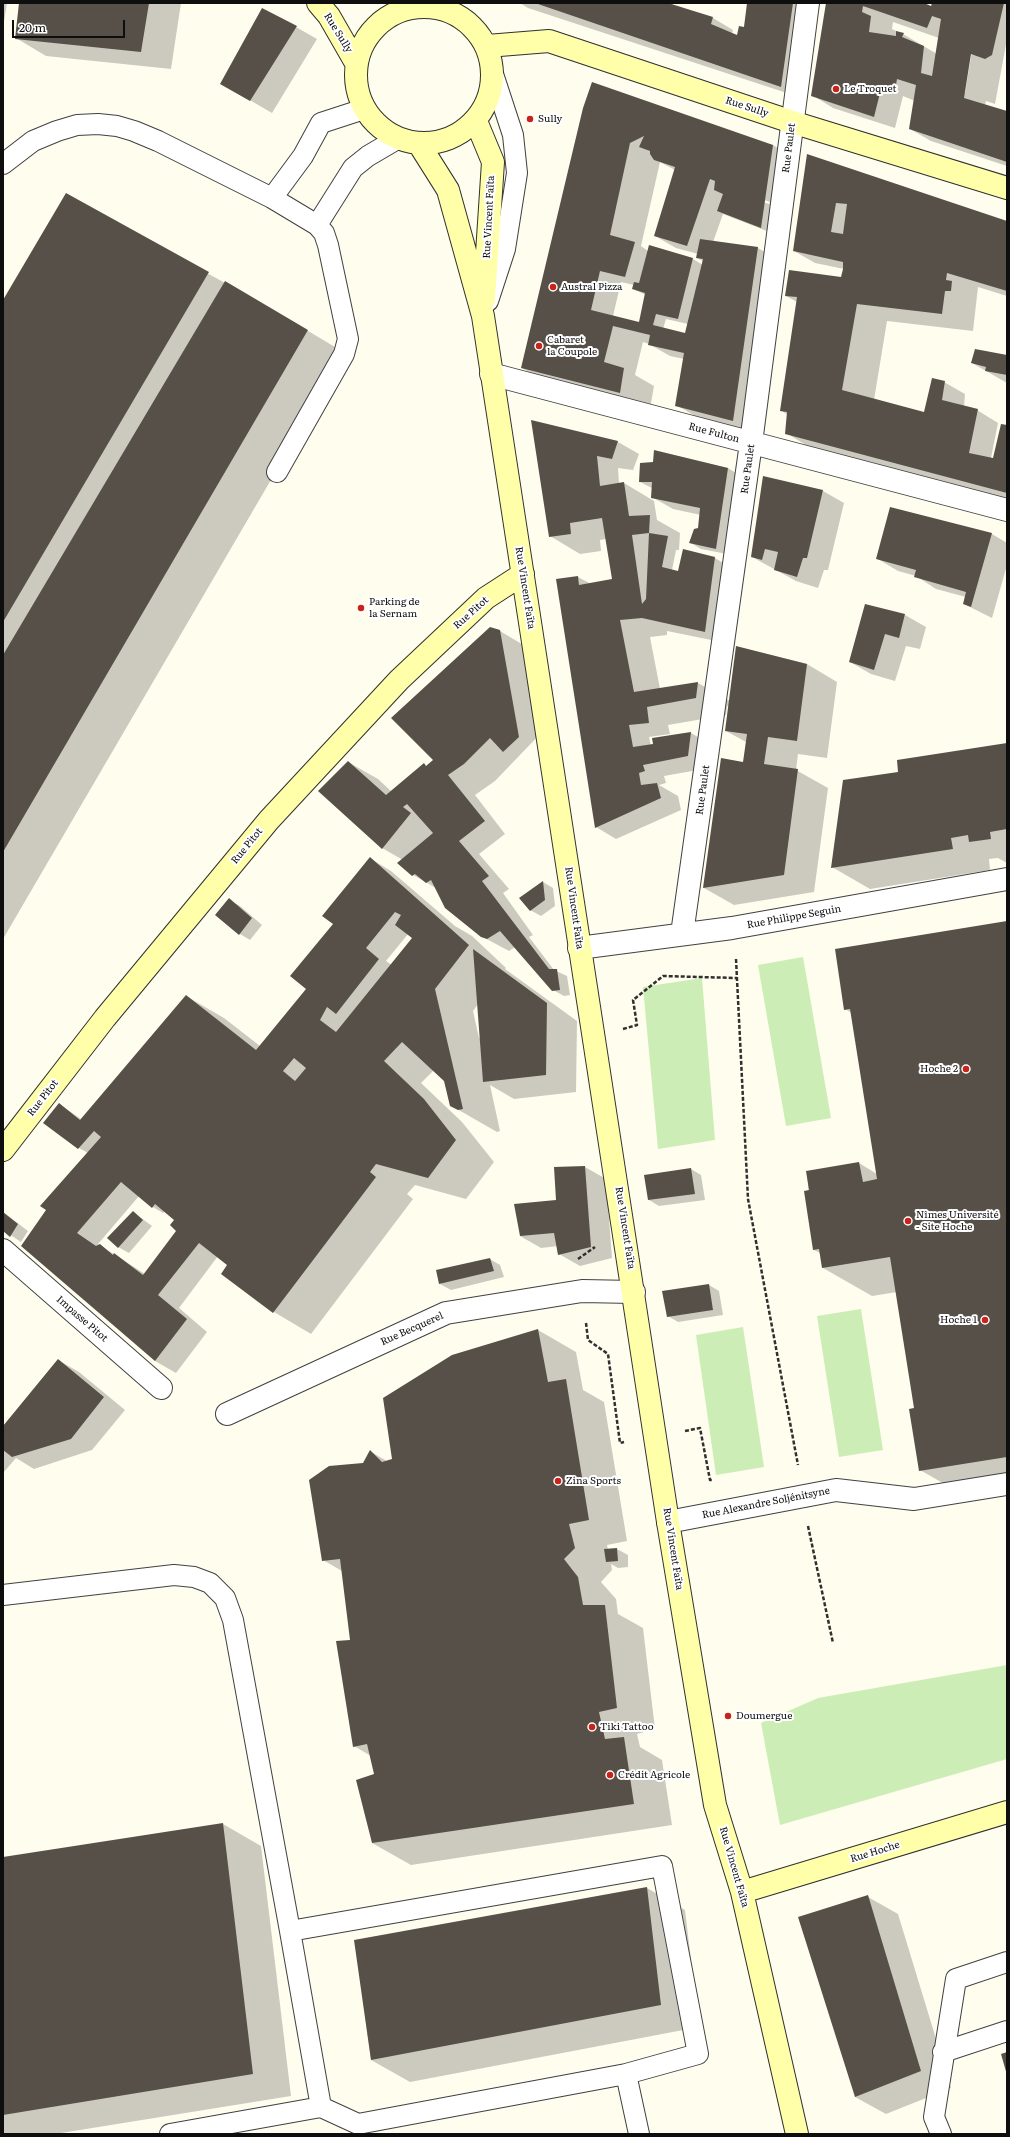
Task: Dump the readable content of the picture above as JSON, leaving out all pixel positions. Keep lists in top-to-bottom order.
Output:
{
  "streets": {
    "main road": [
      "Rue Sully",
      "Rue Vincent Faïta",
      "Rue Pitot",
      "Rue Hoche"
    ],
    "street": [
      "Rue Paulet",
      "Rue Fulton",
      "Rue Philippe Seguin",
      "Impasse Pitot",
      "Rue Becquerel",
      "Rue Alexandre Soljénitsyne"
    ]
  },
  "crossings": [
    ["Rue Sully", "Rue Paulet"],
    ["Rue Sully", "Rue Vincent Faïta"],
    ["Rue Paulet", "Rue Fulton"],
    ["Rue Paulet", "Rue Philippe Seguin"],
    ["Rue Vincent Faïta", "Rue Fulton"],
    ["Rue Vincent Faïta", "Rue Pitot"],
    ["Rue Vincent Faïta", "Rue Philippe Seguin"],
    ["Rue Vincent Faïta", "Rue Becquerel"],
    ["Rue Vincent Faïta", "Rue Alexandre Soljénitsyne"],
    ["Rue Vincent Faïta", "Rue Hoche"]
  ],
  "places": [
    "Le Troquet",
    "Sully",
    "Austral Pizza",
    "Cabaret la Coupole",
    "Parking de la Sernam",
    "Hoche 2",
    "Nîmes Université - Site Hoche",
    "Hoche 1",
    "Zina Sports",
    "Doumergue",
    "Tiki Tattoo",
    "Crédit Agricole"
  ],
  "scale_bar": "20 m"
}
